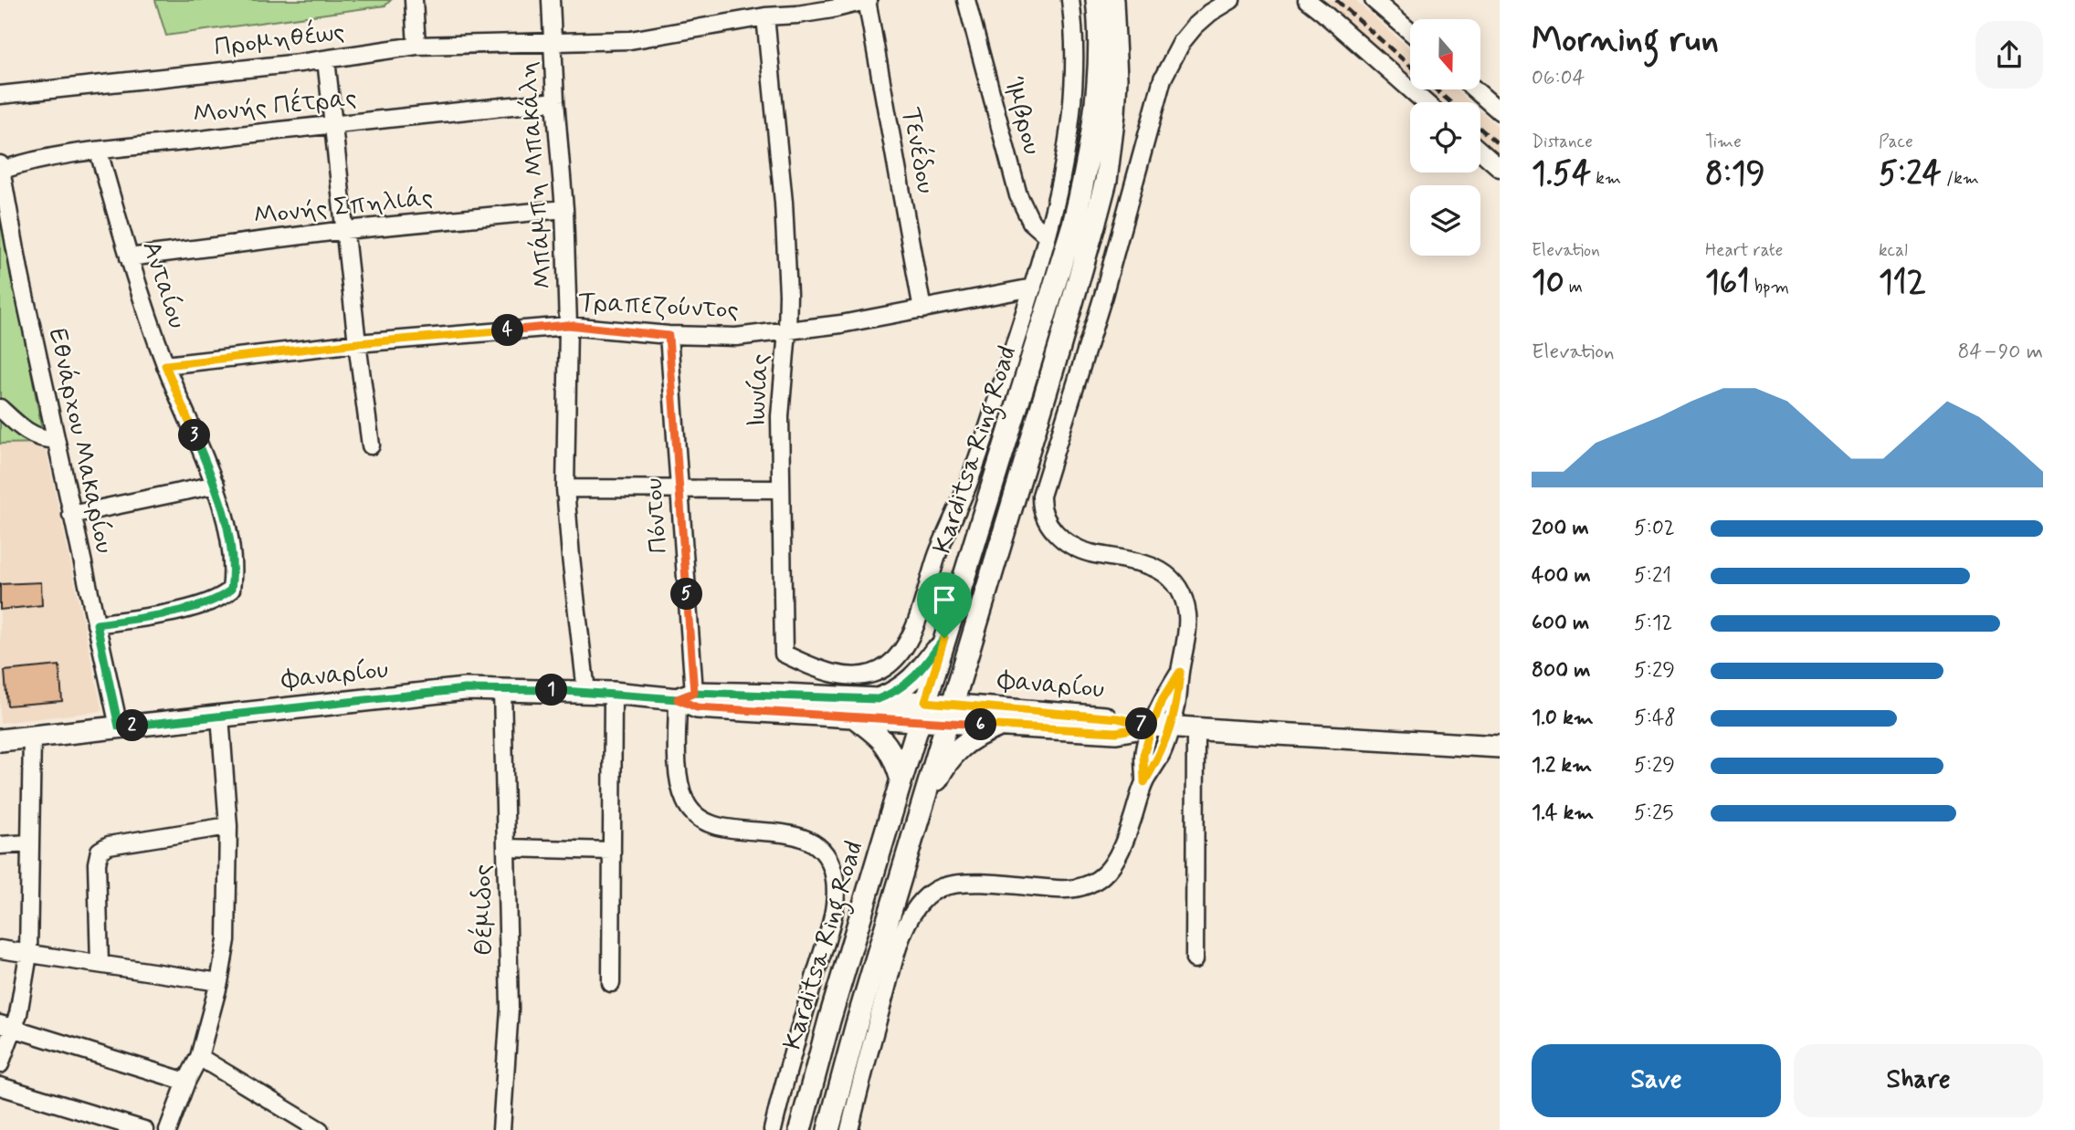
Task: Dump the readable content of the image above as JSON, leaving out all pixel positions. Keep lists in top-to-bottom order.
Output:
{
  "streets": {
    "main road": ["Karditsa Ring Road", "Φαναρίου"],
    "street": [
      "Προμηθέως",
      "Μονής Πέτρας",
      "Ίμβρου",
      "Τενέδου",
      "Μπάμπη Μπακάλη",
      "Μονής Σπηλιάς",
      "Ανταίου",
      "Τραπεζούντος",
      "Ιωνίας",
      "Εθνάρχου Μακαρίου",
      "Πόντου",
      "Θέμιδος"
    ]
  },
  "crossings": [
    ["Προμηθέως", "Τενέδου"],
    ["Προμηθέως", "Μπάμπη Μπακάλη"],
    ["Προμηθέως", "Ιωνίας"],
    ["Μονής Πέτρας", "Μπάμπη Μπακάλη"],
    ["Μονής Πέτρας", "Ανταίου"],
    ["Μονής Πέτρας", "Εθνάρχου Μακαρίου"],
    ["Τενέδου", "Τραπεζούντος"],
    ["Μπάμπη Μπακάλη", "Μονής Σπηλιάς"],
    ["Μπάμπη Μπακάλη", "Τραπεζούντος"],
    ["Μπάμπη Μπακάλη", "Φαναρίου"],
    ["Μονής Σπηλιάς", "Ανταίου"],
    ["Ανταίου", "Τραπεζούντος"],
    ["Ανταίου", "Εθνάρχου Μακαρίου"],
    ["Τραπεζούντος", "Ιωνίας"],
    ["Τραπεζούντος", "Πόντου"],
    ["Εθνάρχου Μακαρίου", "Φαναρίου"],
    ["Karditsa Ring Road", "Φαναρίου"],
    ["Πόντου", "Φαναρίου"],
    ["Φαναρίου", "Θέμιδος"]
  ],
  "north": "bottom",
  "page": {
    "heading": ["Morning run", "06:04"],
    "stats": [
      ["Distance", "1.54 km"],
      ["Time", "8:19"],
      ["Pace", "5:24 /km"],
      ["Elevation", "10 m"],
      ["Heart rate", "161 bpm"],
      ["kcal", "112"]
    ],
    "pins": [
      "4",
      "3",
      "5",
      "1",
      "7",
      "6",
      "2"
    ],
    "chart": ["Elevation", "84–90 m"],
    "list": [
      {
        "name": "200 m",
        "note": "5:02"
      },
      {
        "name": "400 m",
        "note": "5:21"
      },
      {
        "name": "600 m",
        "note": "5:12"
      },
      {
        "name": "800 m",
        "note": "5:29"
      },
      {
        "name": "1.0 km",
        "note": "5:48"
      },
      {
        "name": "1.2 km",
        "note": "5:29"
      },
      {
        "name": "1.4 km",
        "note": "5:25"
      }
    ],
    "buttons": ["Save", "Share"]
  }
}
